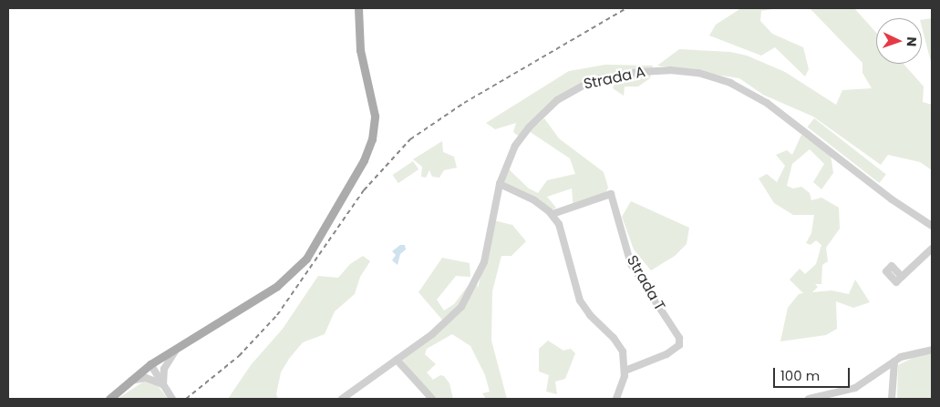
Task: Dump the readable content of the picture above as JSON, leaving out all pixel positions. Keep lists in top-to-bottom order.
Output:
{
  "streets": {
    "street": ["Strada A", "Strada T"]
  },
  "scale_bar": "100 m",
  "north": "right"
}
